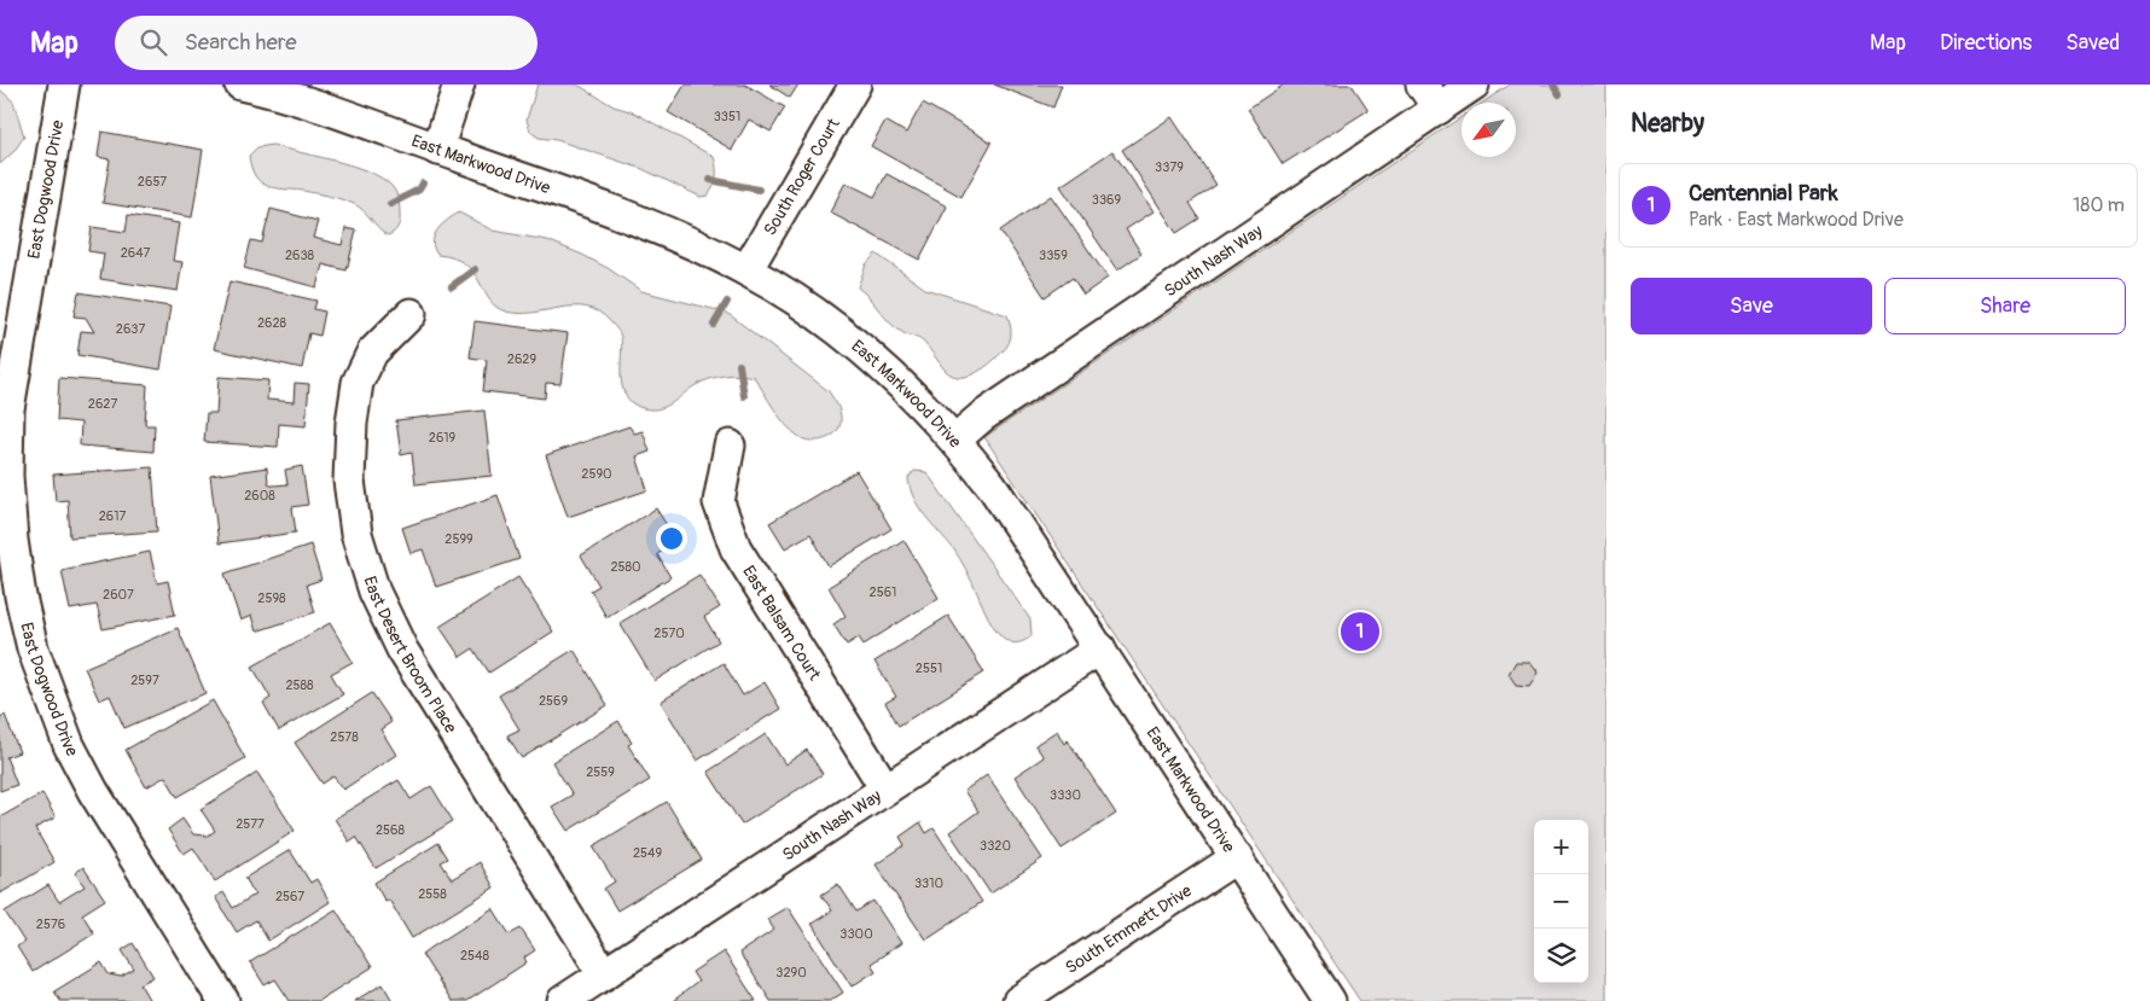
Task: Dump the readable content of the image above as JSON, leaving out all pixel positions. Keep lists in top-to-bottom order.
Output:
{
  "streets": {
    "street": [
      "East Markwood Drive",
      "South Roger Court",
      "East Dogwood Drive",
      "South Nash Way",
      "East Balsam Court",
      "East Desert Broom Place",
      "South Emmett Drive"
    ]
  },
  "crossings": [
    ["East Markwood Drive", "South Roger Court"],
    ["East Markwood Drive", "South Nash Way"],
    ["East Markwood Drive", "South Emmett Drive"],
    ["South Nash Way", "East Balsam Court"],
    ["South Nash Way", "East Desert Broom Place"]
  ],
  "house_numbers": [
    "3351",
    "3379",
    "2657",
    "3369",
    "2647",
    "2638",
    "3359",
    "2628",
    "2637",
    "2629",
    "2627",
    "2619",
    "2590",
    "2608",
    "2617",
    "2599",
    "2580",
    "2561",
    "2607",
    "2598",
    "2570",
    "2551",
    "2597",
    "2588",
    "2569",
    "2578",
    "2559",
    "3330",
    "2577",
    "2568",
    "3320",
    "2549",
    "3310",
    "2558",
    "2567",
    "2576",
    "3300",
    "2548",
    "3290"
  ],
  "north": "bottom left",
  "page": {
    "header": "Map",
    "search": "Search here",
    "nav": ["Map", "Directions", "Saved"],
    "heading": "Nearby",
    "list": [
      {
        "mark": "1",
        "name": "Centennial Park",
        "note": "Park · East Markwood Drive",
        "value": "180 m"
      }
    ],
    "buttons": ["Save", "Share"],
    "pins": "1",
    "map_buttons": ["+", "−"]
  }
}
